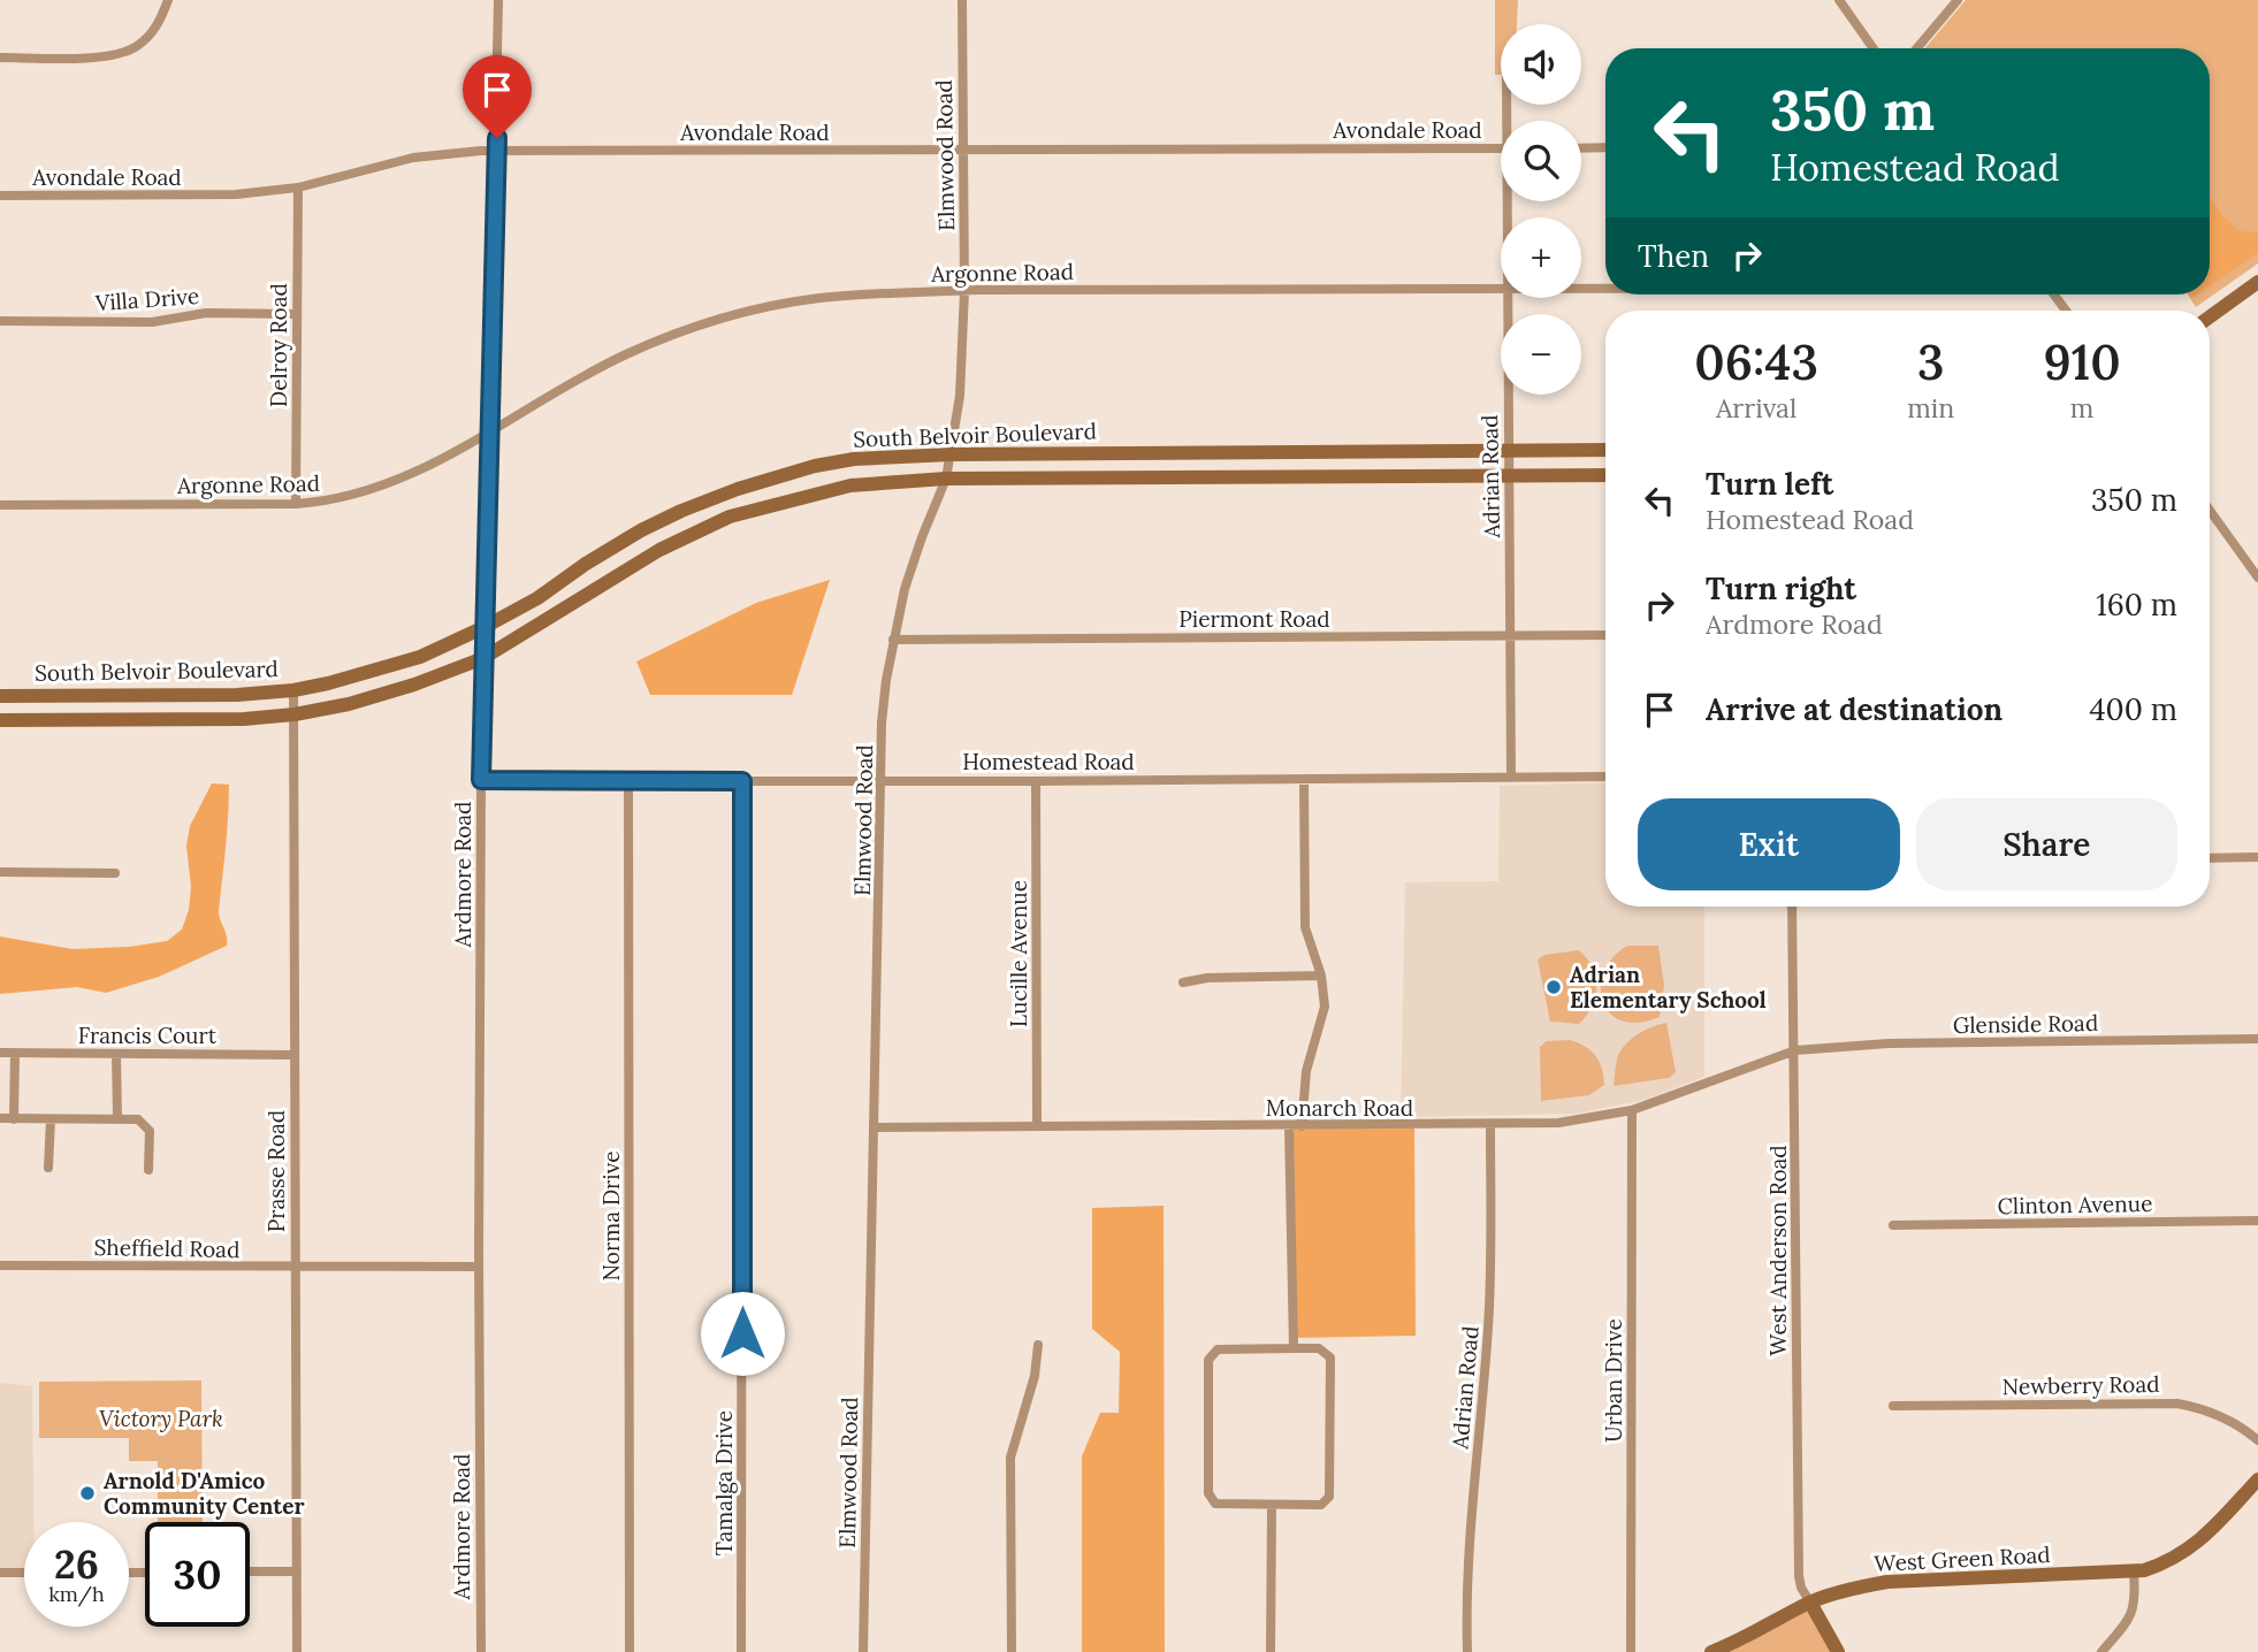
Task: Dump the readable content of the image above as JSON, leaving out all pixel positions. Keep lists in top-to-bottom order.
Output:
{
  "streets": {
    "street": [
      "Avondale Road",
      "Elmwood Road",
      "Argonne Road",
      "Villa Drive",
      "Delroy Road",
      "South Belvoir Boulevard",
      "Adrian Road",
      "Piermont Road",
      "Homestead Road",
      "Ardmore Road",
      "Lucille Avenue",
      "Glenside Road",
      "Francis Court",
      "Monarch Road",
      "Prasse Road",
      "Clinton Avenue",
      "Norma Drive",
      "Sheffield Road",
      "West Anderson Road",
      "Urban Drive",
      "Newberry Road",
      "Tamalga Drive",
      "West Green Road"
    ]
  },
  "crossings": [
    ["Avondale Road", "Elmwood Road"],
    ["Avondale Road", "Delroy Road"],
    ["Avondale Road", "Ardmore Road"],
    ["Elmwood Road", "Argonne Road"],
    ["Elmwood Road", "South Belvoir Boulevard"],
    ["Elmwood Road", "Piermont Road"],
    ["Elmwood Road", "Homestead Road"],
    ["Elmwood Road", "Monarch Road"],
    ["Argonne Road", "Delroy Road"],
    ["Argonne Road", "Ardmore Road"],
    ["Villa Drive", "Delroy Road"],
    ["South Belvoir Boulevard", "Adrian Road"],
    ["South Belvoir Boulevard", "Ardmore Road"],
    ["South Belvoir Boulevard", "Prasse Road"],
    ["Adrian Road", "Piermont Road"],
    ["Adrian Road", "Homestead Road"],
    ["Adrian Road", "Monarch Road"],
    ["Homestead Road", "Ardmore Road"],
    ["Homestead Road", "Lucille Avenue"],
    ["Homestead Road", "Norma Drive"],
    ["Homestead Road", "Tamalga Drive"],
    ["Ardmore Road", "Sheffield Road"],
    ["Lucille Avenue", "Monarch Road"],
    ["Glenside Road", "Monarch Road"],
    ["Glenside Road", "West Anderson Road"],
    ["Francis Court", "Prasse Road"],
    ["Monarch Road", "West Anderson Road"],
    ["Monarch Road", "Urban Drive"],
    ["Prasse Road", "Sheffield Road"],
    ["West Anderson Road", "West Green Road"]
  ],
  "parks": ["Victory Park"],
  "places": ["Adrian Elementary School", "Arnold D'Amico Community Center"],
  "page": {
    "map_buttons": ["+", "−"],
    "turn": ["350 m", "Homestead Road"],
    "then": "Then",
    "eta": [
      "06:43",
      "Arrival",
      "3",
      "min",
      "910",
      "m"
    ],
    "list": [
      {
        "name": "Turn left",
        "note": "Homestead Road",
        "value": "350 m"
      },
      {
        "name": "Turn right",
        "note": "Ardmore Road",
        "value": "160 m"
      },
      {
        "name": "Arrive at destination",
        "value": "400 m"
      }
    ],
    "buttons": ["Exit", "Share"],
    "speed": "26 km/h",
    "limit": "30"
  }
}
